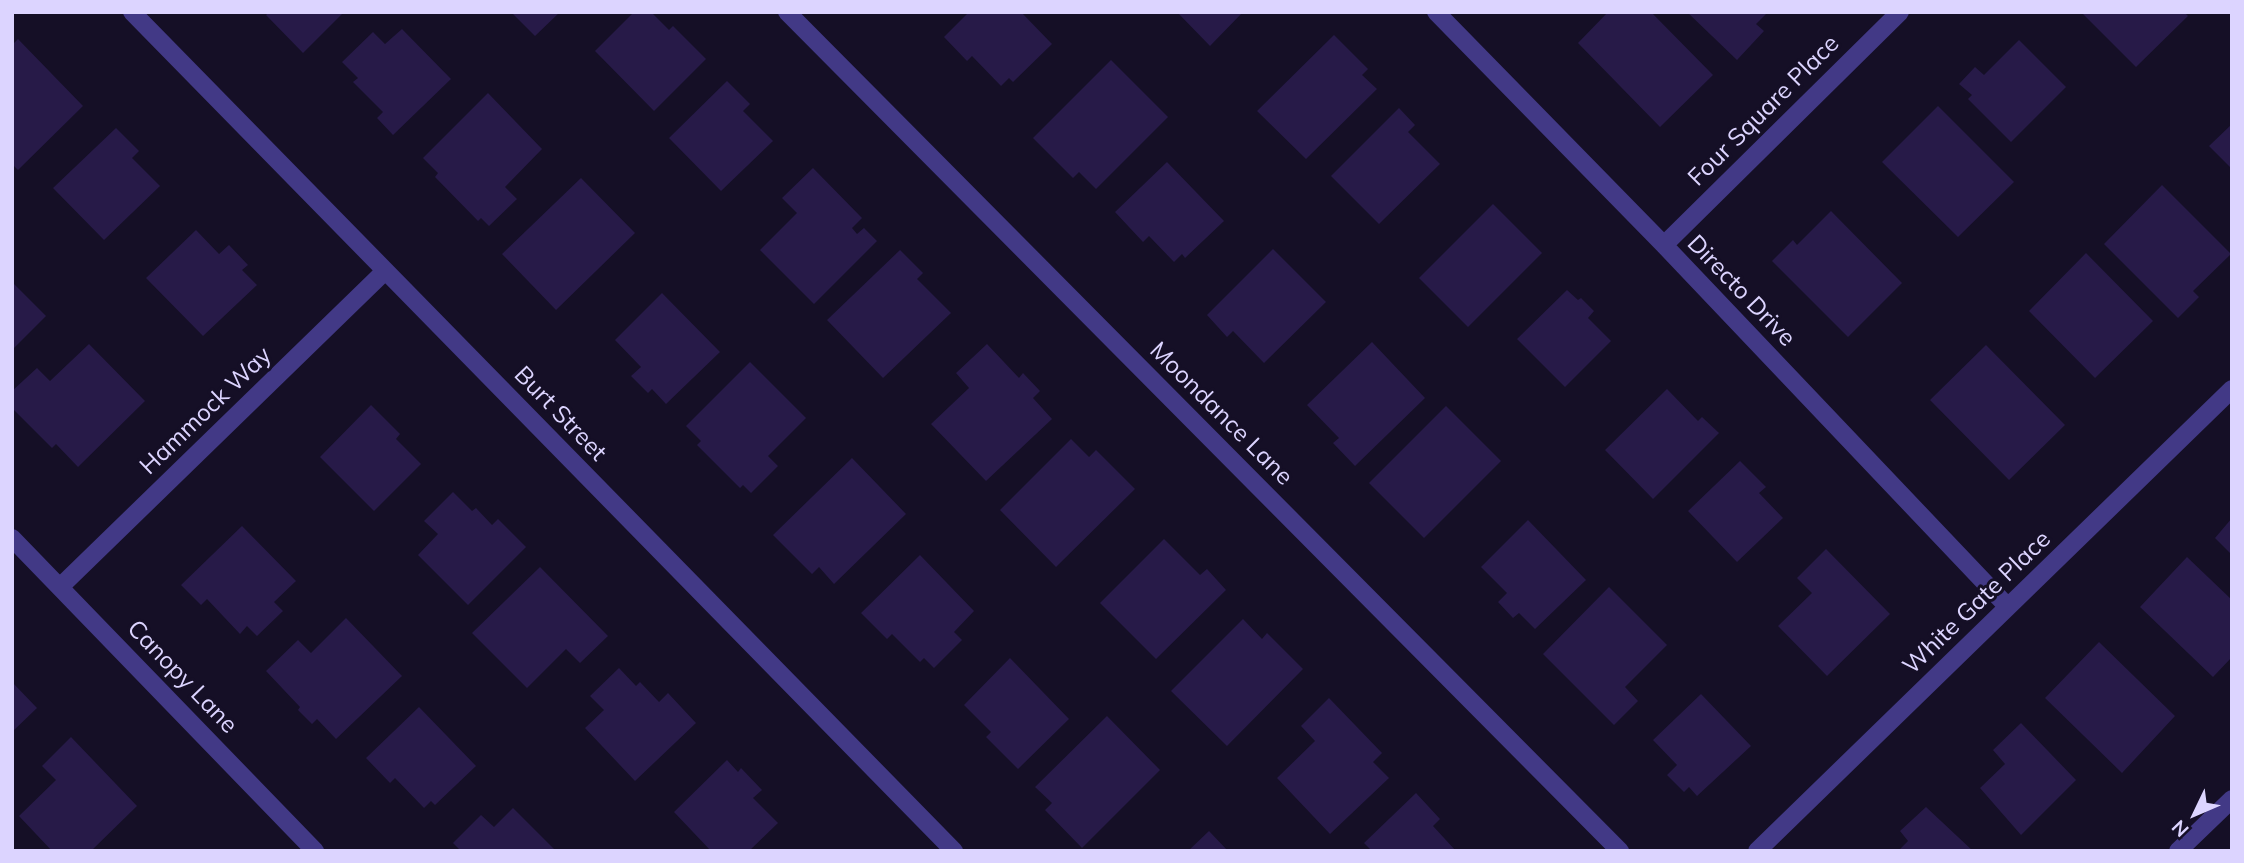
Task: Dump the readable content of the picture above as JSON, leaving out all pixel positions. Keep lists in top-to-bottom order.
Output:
{
  "streets": {
    "street": [
      "Four Square Place",
      "Directo Drive",
      "Hammock Way",
      "Burt Street",
      "Moondance Lane",
      "White Gate Place",
      "Canopy Lane"
    ]
  },
  "crossings": [
    ["Four Square Place", "Directo Drive"],
    ["Directo Drive", "White Gate Place"],
    ["Hammock Way", "Burt Street"],
    ["Hammock Way", "Canopy Lane"]
  ],
  "north": "bottom left"
}
